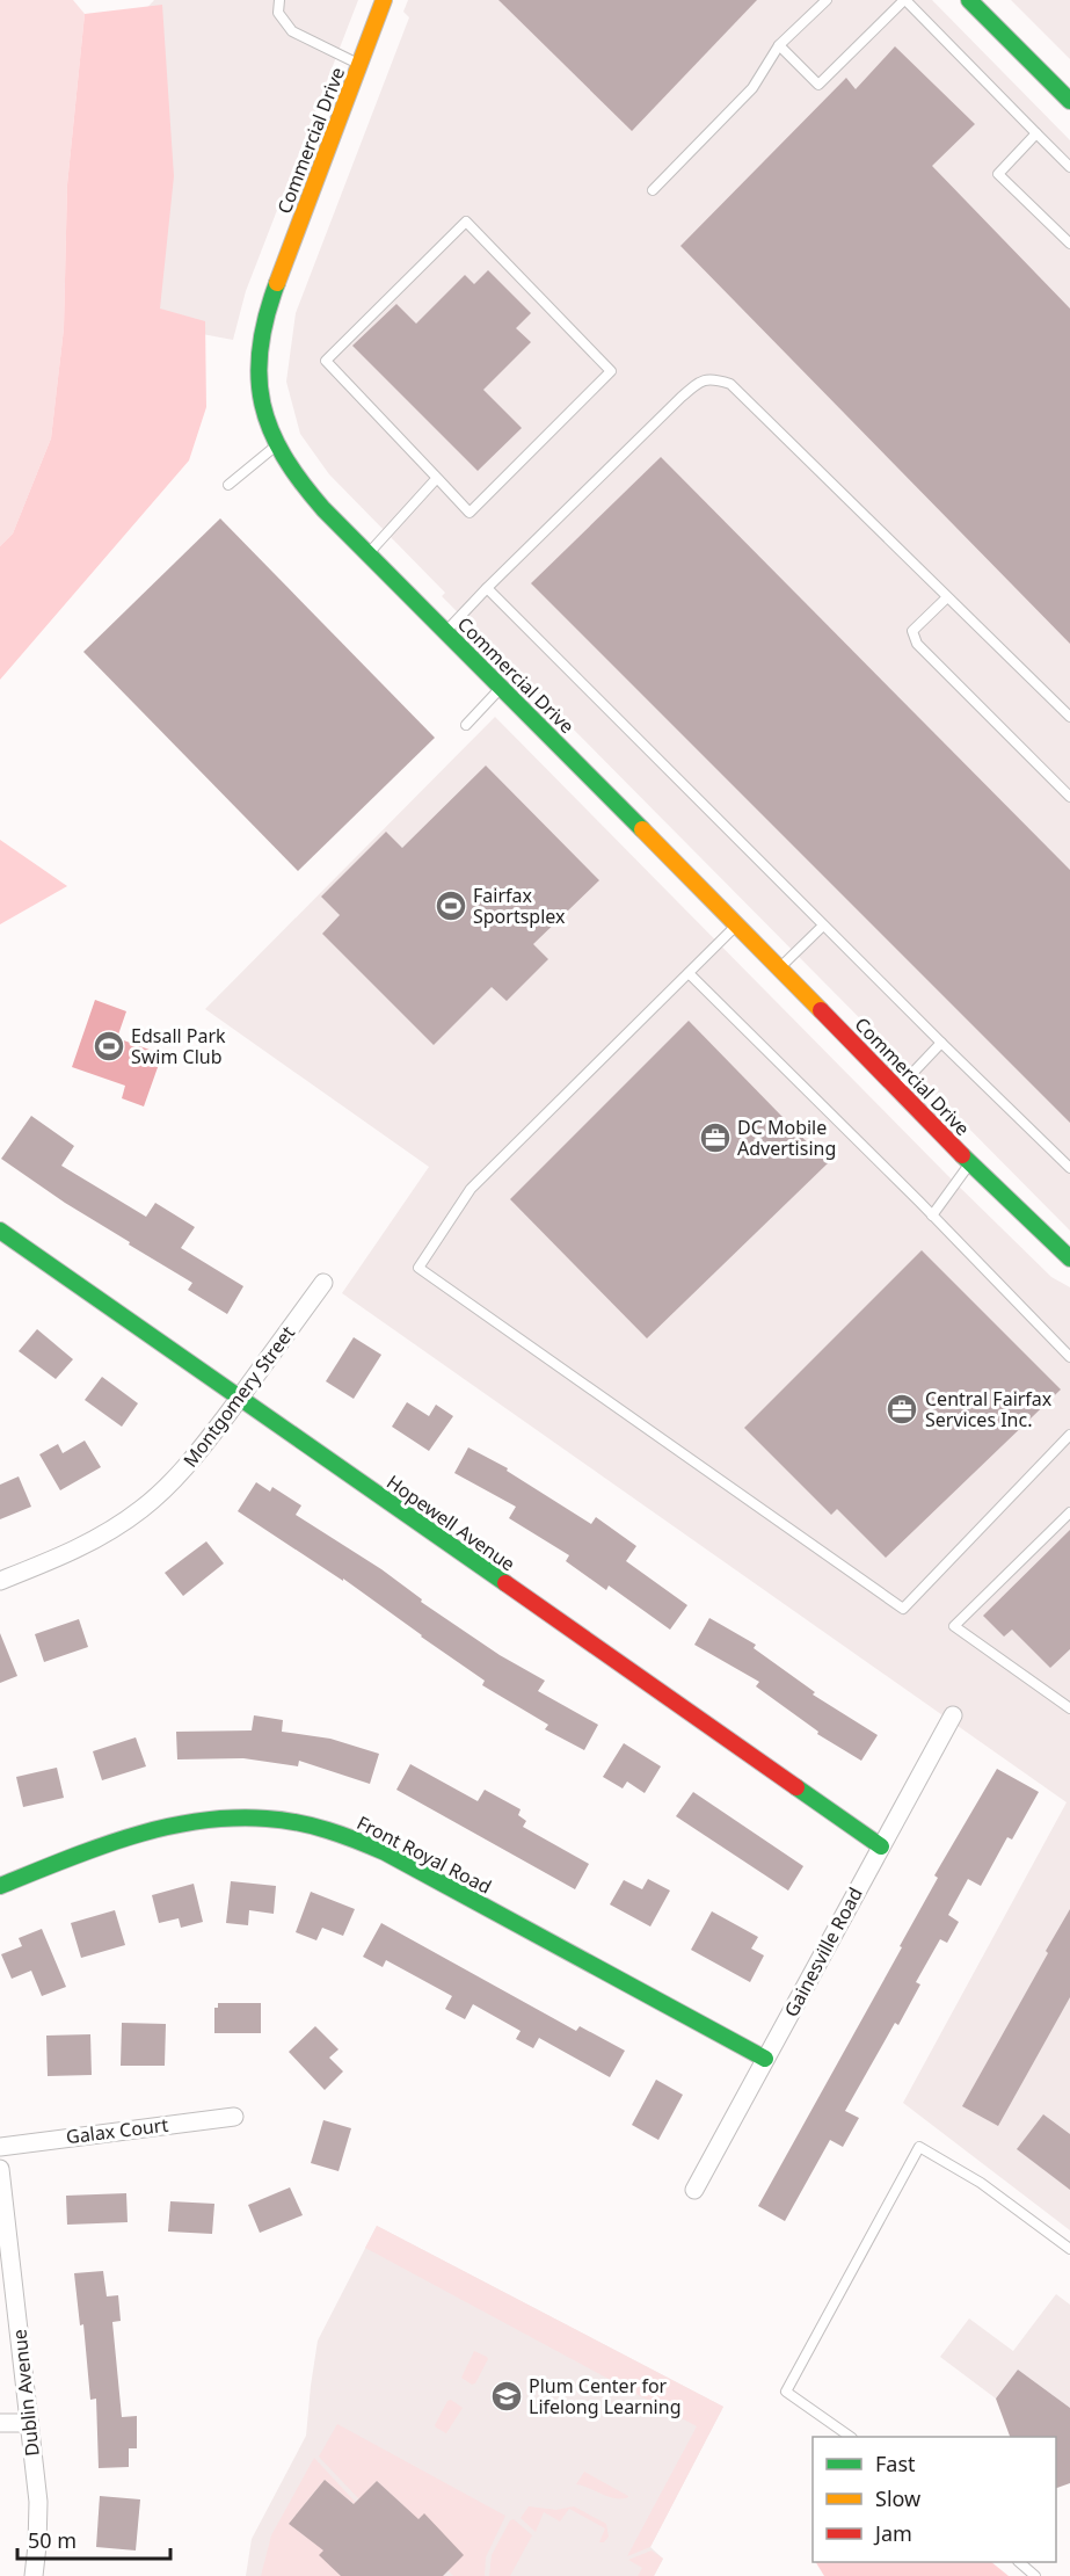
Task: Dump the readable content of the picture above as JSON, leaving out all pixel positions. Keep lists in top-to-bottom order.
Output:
{
  "streets": {
    "street": [
      "Commercial Drive",
      "Montgomery Street",
      "Hopewell Avenue",
      "Front Royal Road",
      "Gainesville Road",
      "Galax Court",
      "Dublin Avenue"
    ]
  },
  "crossings": [
    ["Montgomery Street", "Hopewell Avenue"],
    ["Hopewell Avenue", "Gainesville Road"],
    ["Front Royal Road", "Gainesville Road"]
  ],
  "places": {
    "sports": ["Fairfax Sportsplex", "Edsall Park Swim Club"],
    "office": ["DC Mobile Advertising", "Central Fairfax Services Inc."],
    "school or university": ["Plum Center for Lifelong Learning"]
  },
  "legend": ["Fast", "Slow", "Jam"],
  "scale_bar": "50 m"
}
